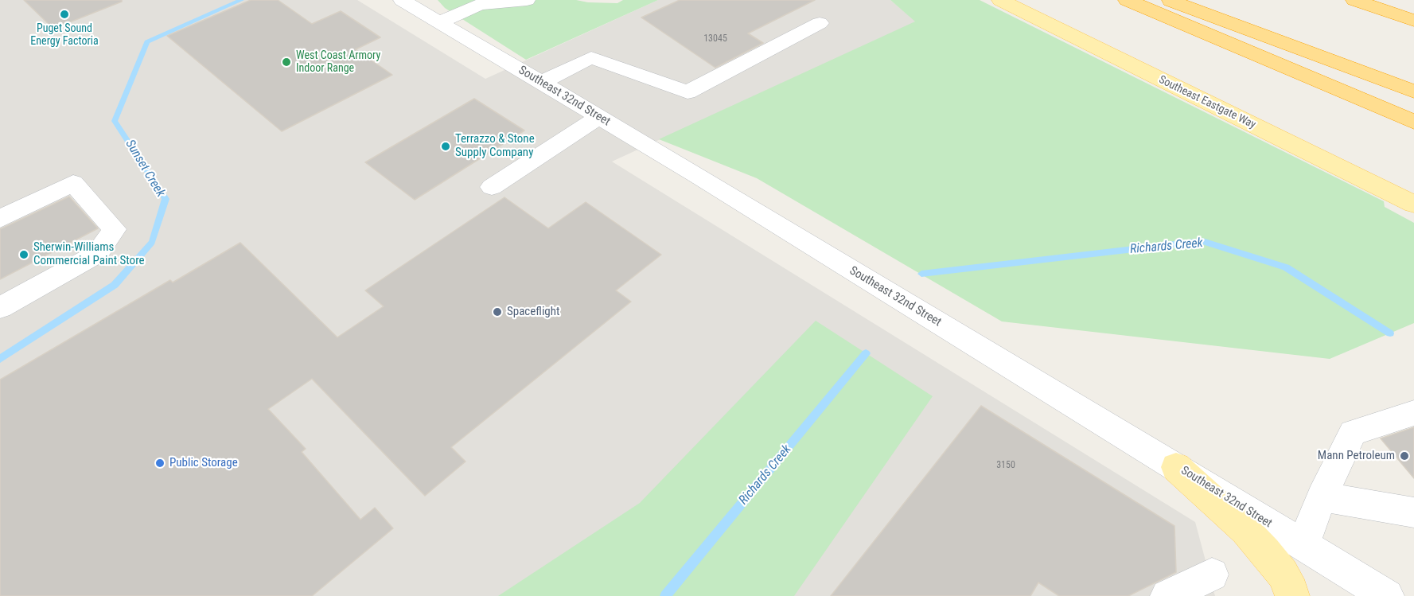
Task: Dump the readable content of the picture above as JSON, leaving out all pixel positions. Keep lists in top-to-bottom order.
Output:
{
  "streets": {
    "main road": ["Southeast Eastgate Way"],
    "street": ["Southeast 32nd Street"]
  },
  "water": ["Sunset Creek", "Richards Creek"],
  "places": [
    "Puget Sound Energy Factoria",
    "West Coast Armory Indoor Range",
    "Terrazzo & Stone Supply Company",
    "Sherwin-Williams Commercial Paint Store",
    "Spaceflight",
    "Mann Petroleum",
    "Public Storage"
  ],
  "house_numbers": ["13045", "3150"]
}
